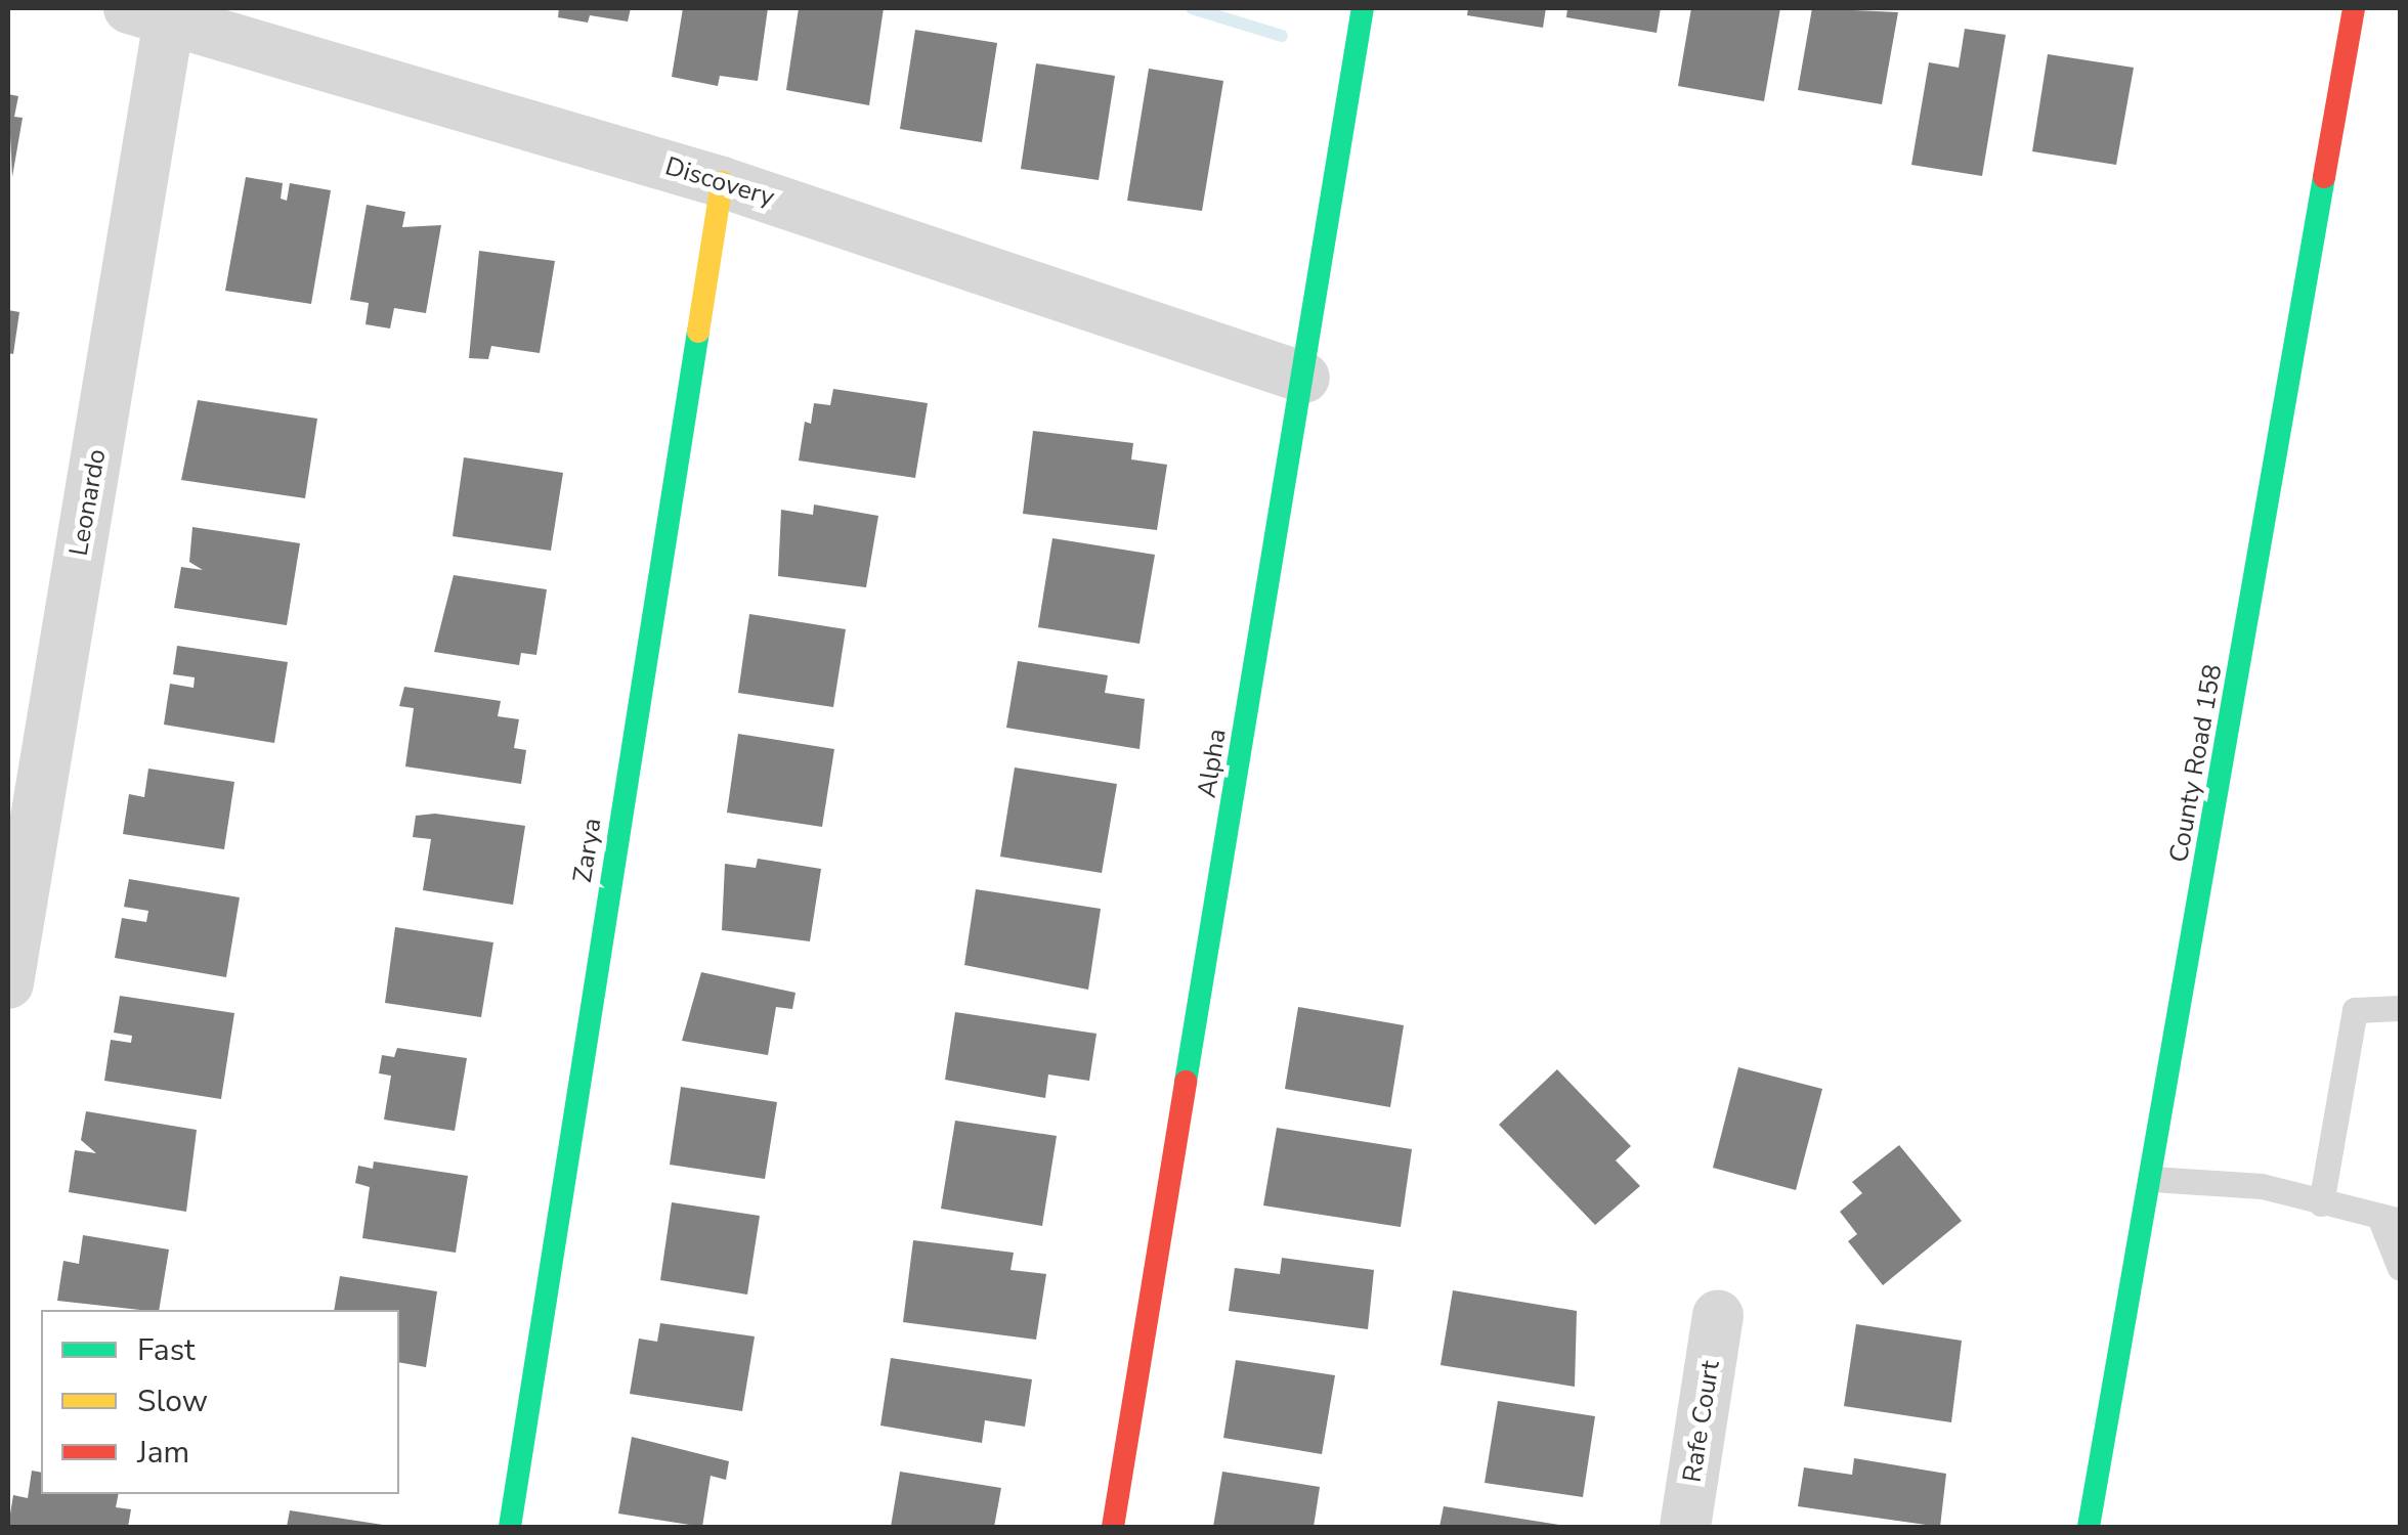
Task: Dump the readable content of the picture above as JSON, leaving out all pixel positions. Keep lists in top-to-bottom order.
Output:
{
  "streets": {
    "street": [
      "Discovery",
      "Leonardo",
      "Alpha",
      "County Road 158",
      "Zarya",
      "Rafe Court"
    ]
  },
  "crossings": [
    ["Discovery", "Leonardo"],
    ["Discovery", "Alpha"],
    ["Discovery", "Zarya"]
  ],
  "legend": ["Fast", "Slow", "Jam"]
}
